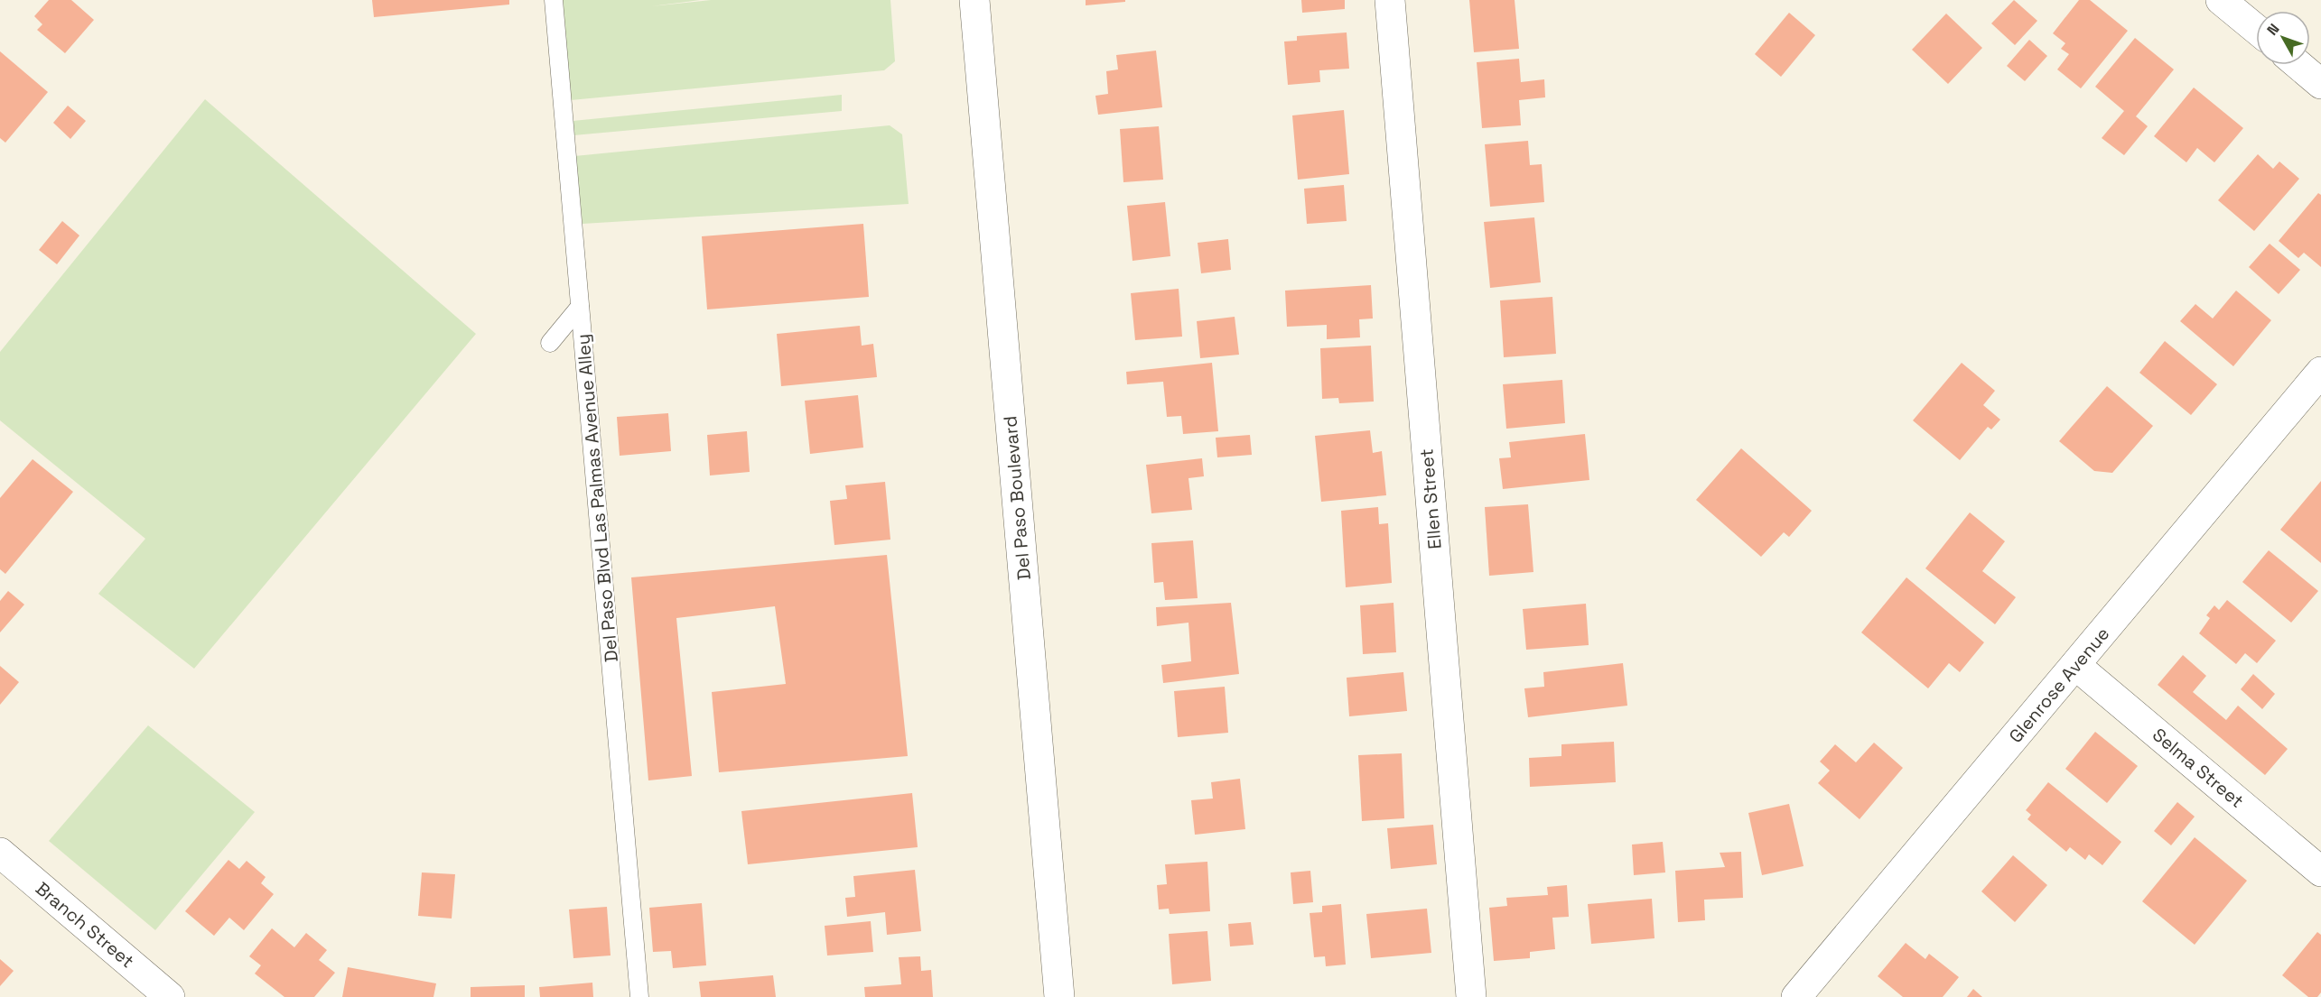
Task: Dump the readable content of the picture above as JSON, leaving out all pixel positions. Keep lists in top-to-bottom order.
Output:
{
  "streets": {
    "street": [
      "Del Paso Boulevard",
      "Ellen Street",
      "Glenrose Avenue",
      "Selma Street",
      "Branch Street"
    ],
    "lane": ["Del Paso Blvd Las Palmas Avenue Alley"]
  },
  "crossings": [
    ["Glenrose Avenue", "Selma Street"]
  ],
  "north": "top left"
}
